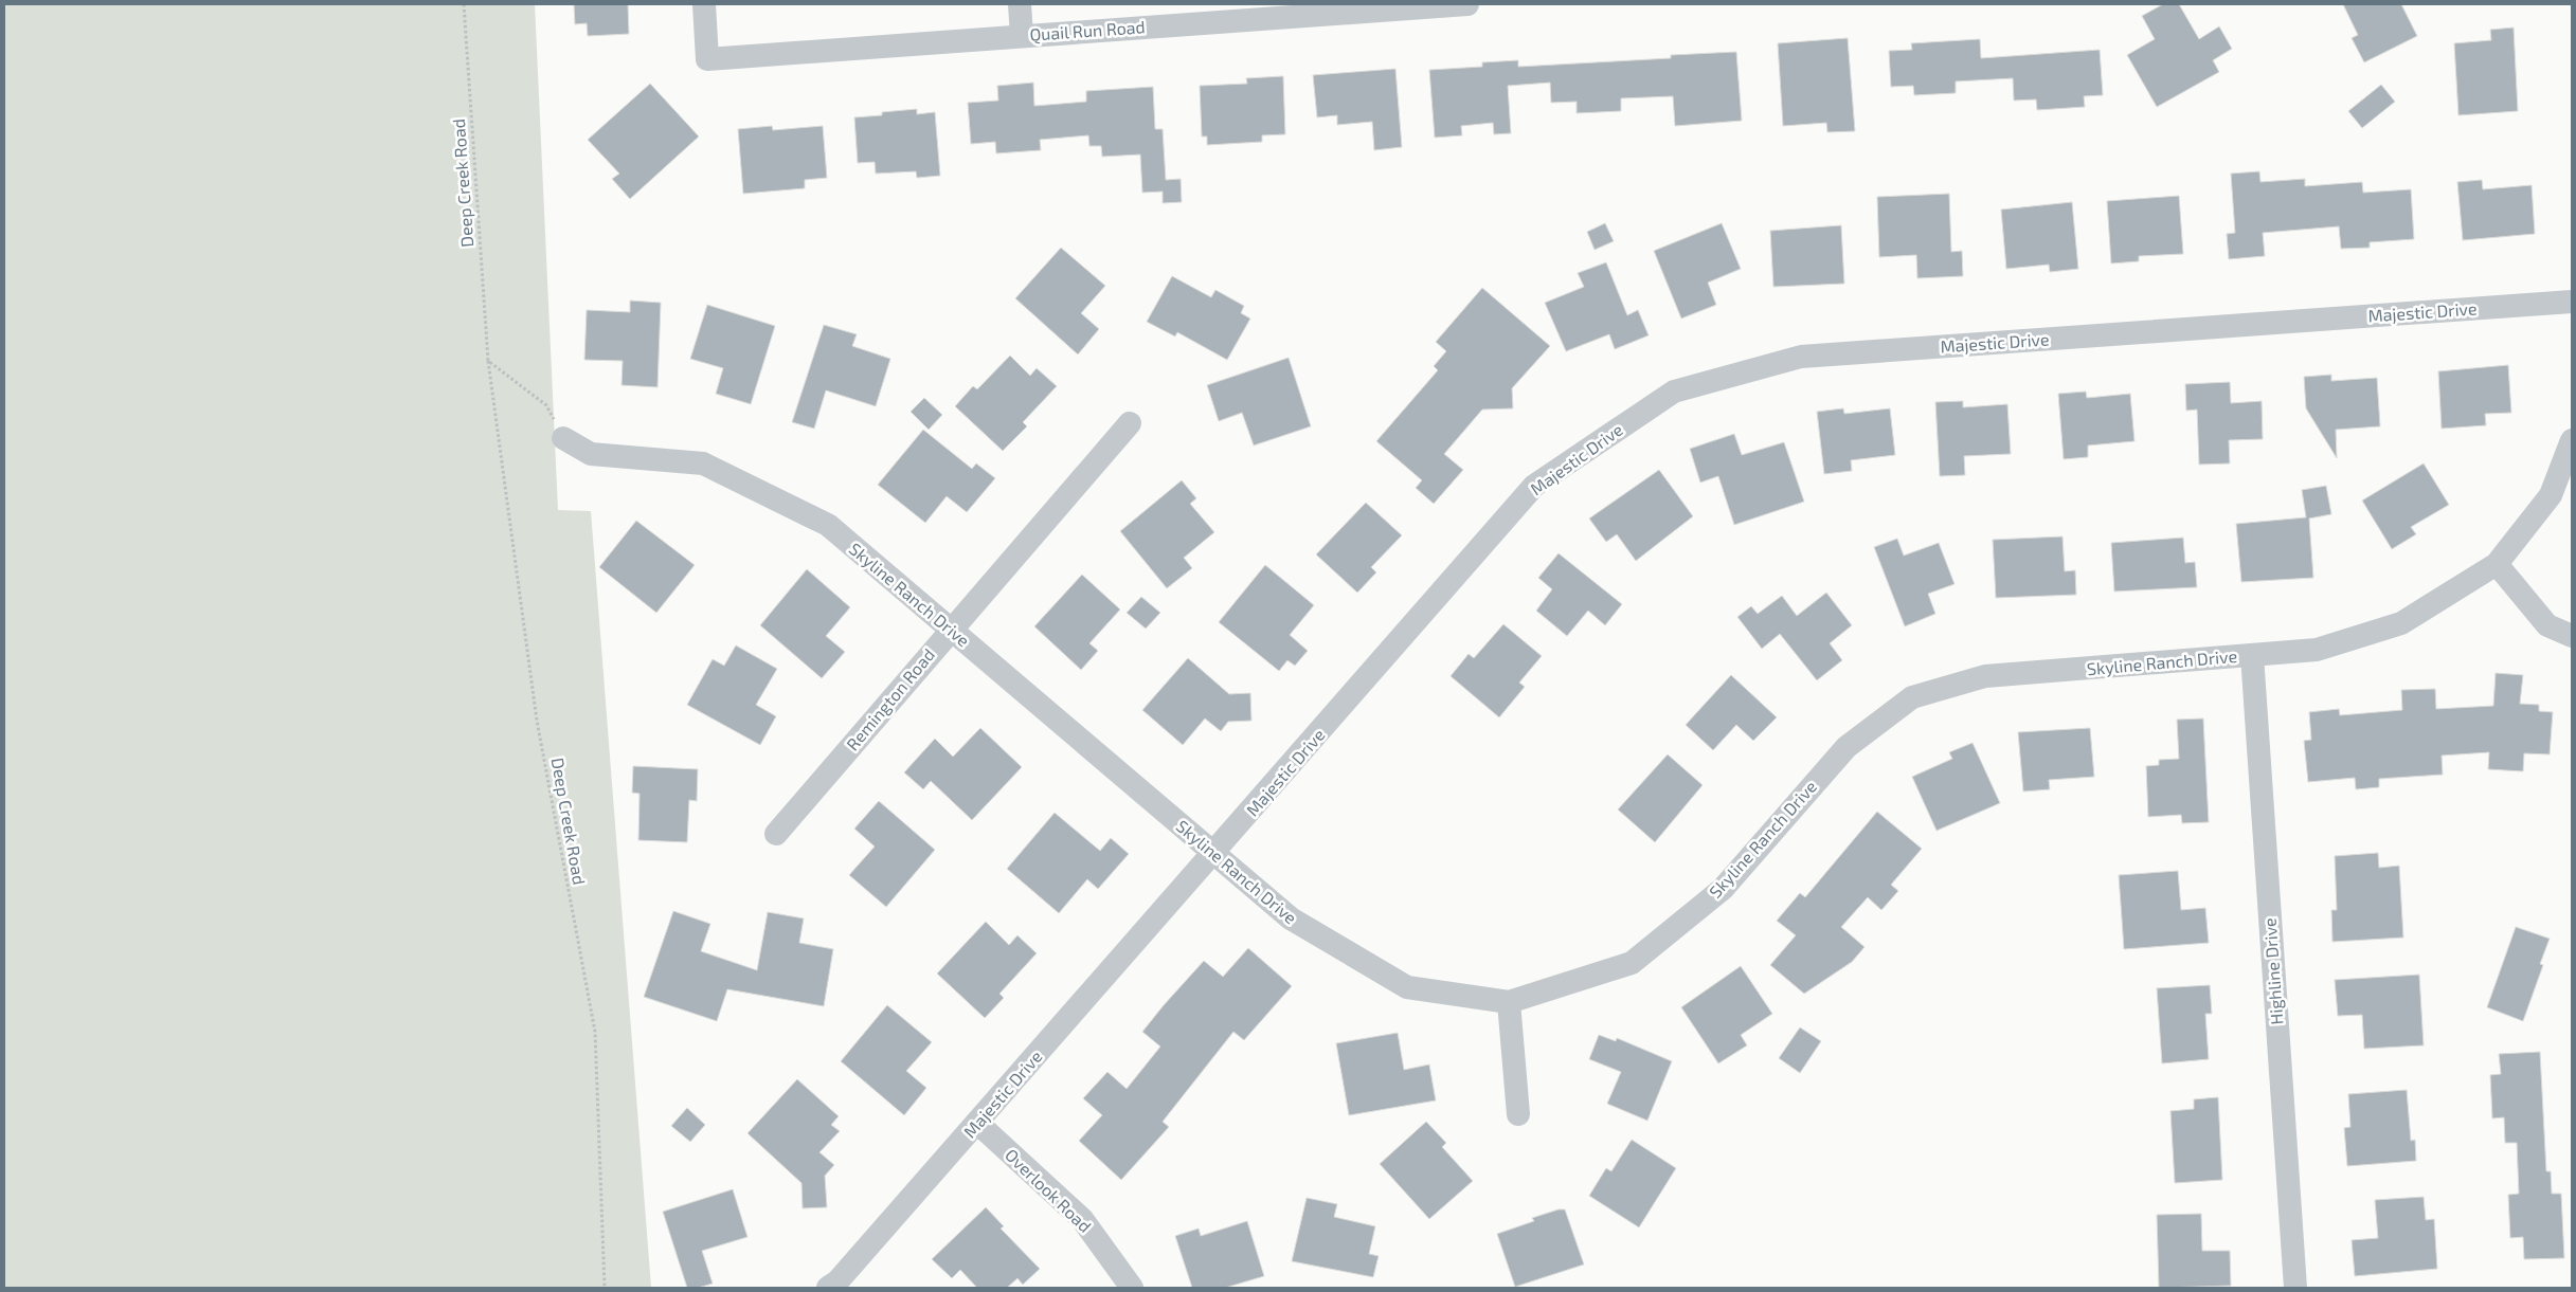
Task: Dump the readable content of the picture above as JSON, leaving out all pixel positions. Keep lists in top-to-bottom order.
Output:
{
  "streets": {
    "street": [
      "Quail Run Road",
      "Majestic Drive",
      "Skyline Ranch Drive",
      "Remington Road",
      "Highline Drive",
      "Overlook Road"
    ],
    "path": ["Deep Creek Road"]
  },
  "crossings": [
    ["Majestic Drive", "Skyline Ranch Drive"],
    ["Majestic Drive", "Overlook Road"],
    ["Skyline Ranch Drive", "Remington Road"],
    ["Skyline Ranch Drive", "Highline Drive"]
  ]
}
